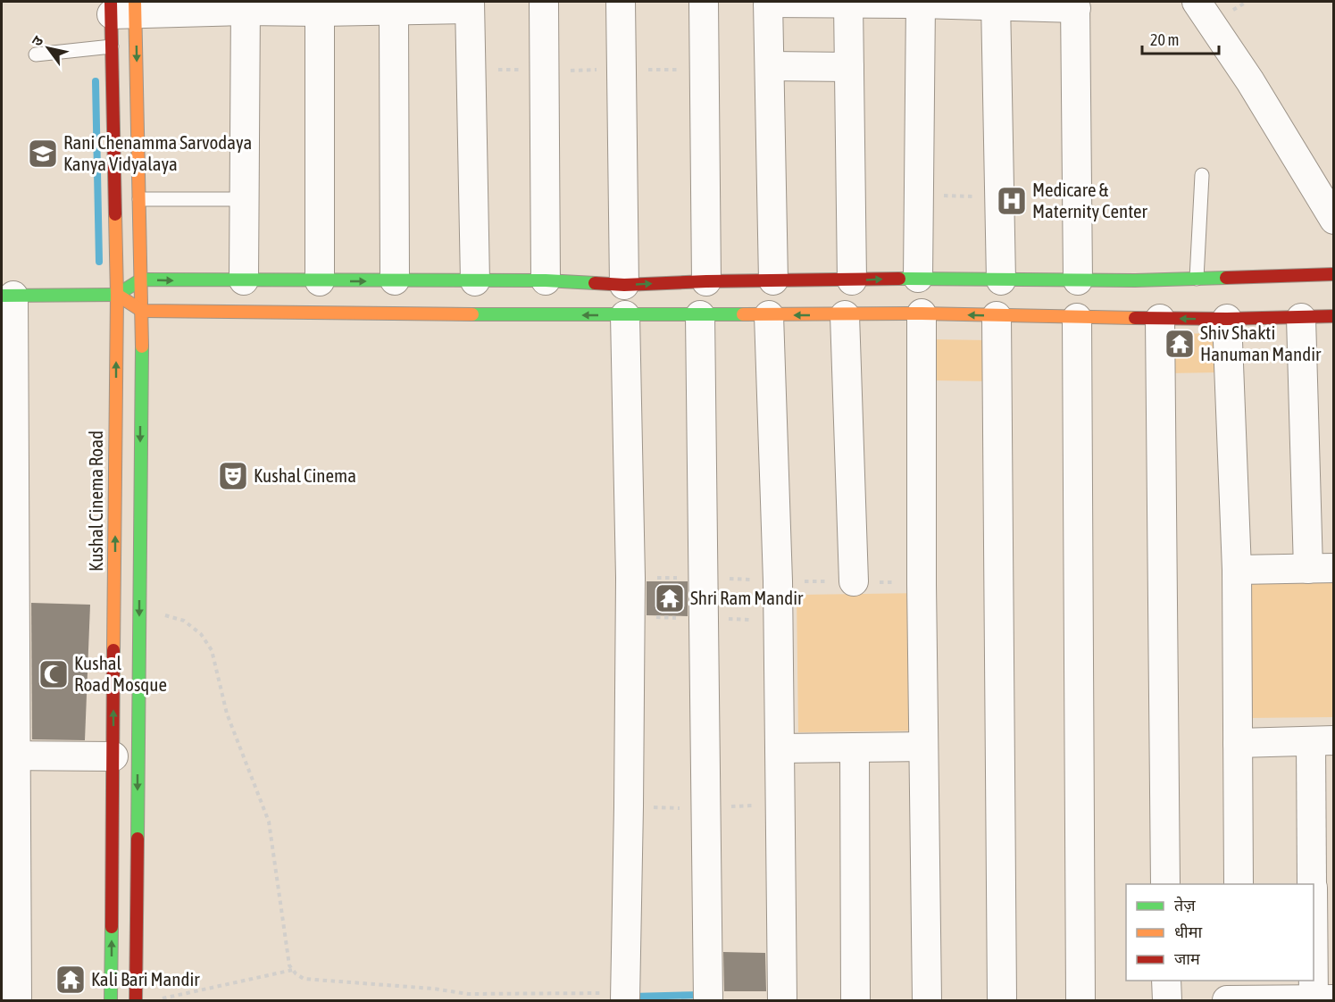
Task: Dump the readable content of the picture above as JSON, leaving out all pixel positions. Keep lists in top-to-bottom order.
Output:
{
  "streets": {
    "street": ["Kushal Cinema Road"]
  },
  "places": {
    "school or university": ["Rani Chenamma Sarvodaya Kanya Vidyalaya"],
    "hospital": ["Medicare & Maternity Center"],
    "temple": ["Shiv Shakti Hanuman Mandir", "Shri Ram Mandir", "Kali Bari Mandir"],
    "theatre": ["Kushal Cinema"],
    "mosque": ["Kushal Road Mosque"]
  },
  "legend": ["तेज़", "धीमा", "जाम"],
  "scale_bar": "20 m",
  "north": "top left"
}
